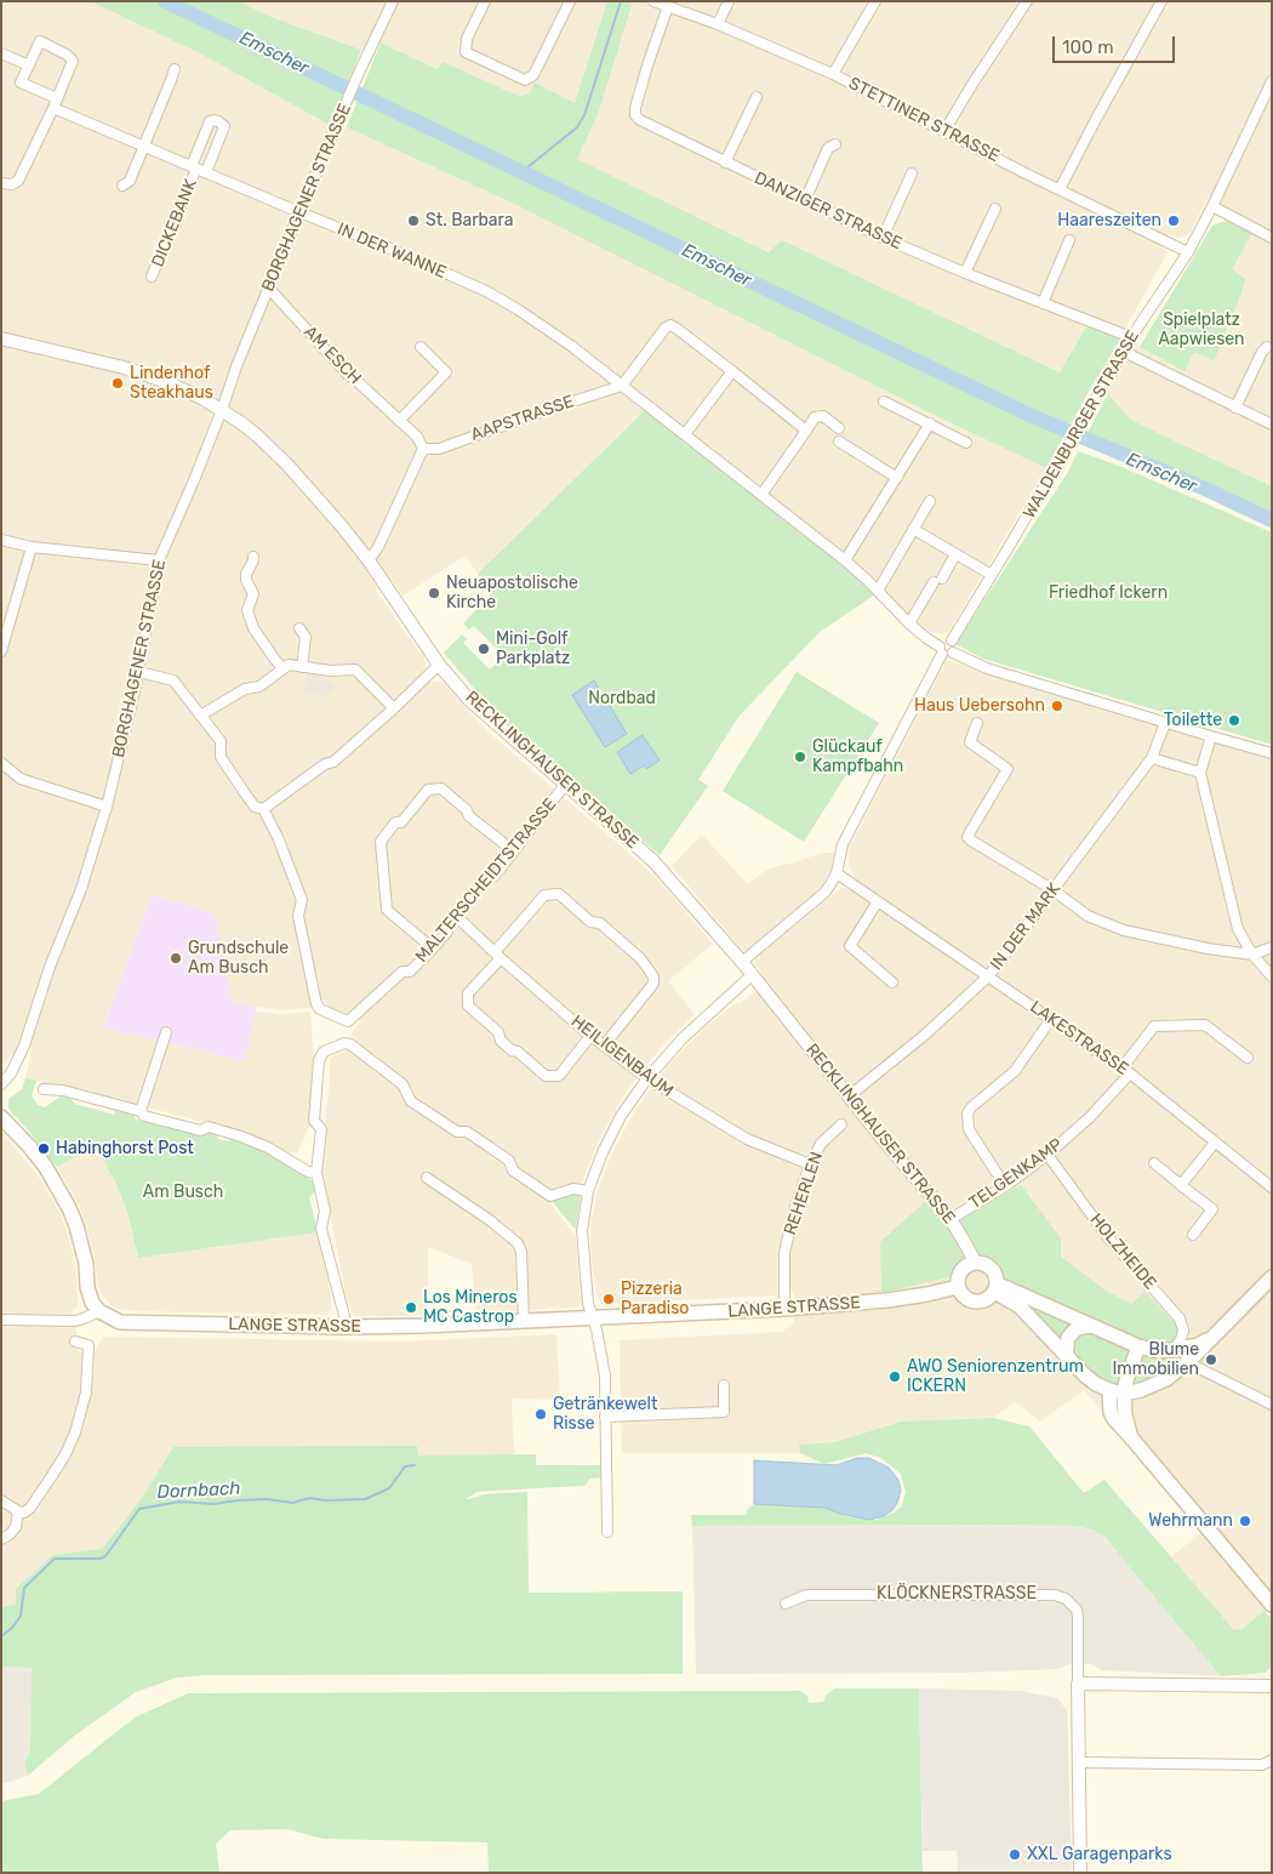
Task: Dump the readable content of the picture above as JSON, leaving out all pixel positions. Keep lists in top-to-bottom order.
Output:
{
  "streets": {
    "main road": ["RECKLINGHAUSER STRASSE", "LANGE STRASSE"],
    "street": [
      "STETTINER STRASSE",
      "BORGHAGENER STRASSE",
      "DANZIGER STRASSE",
      "DICKEBANK",
      "IN DER WANNE",
      "AM ESCH",
      "AAPSTRASSE",
      "WALDENBURGER STRASSE",
      "MALTERSCHEIDTSTRASSE",
      "IN DER MARK",
      "LAKESTRASSE",
      "HEILIGENBAUM",
      "TELGENKAMP",
      "REHERLEN",
      "HOLZHEIDE",
      "KLÖCKNERSTRASSE"
    ]
  },
  "crossings": [
    ["STETTINER STRASSE", "DANZIGER STRASSE"],
    ["STETTINER STRASSE", "WALDENBURGER STRASSE"],
    ["BORGHAGENER STRASSE", "IN DER WANNE"],
    ["BORGHAGENER STRASSE", "AM ESCH"],
    ["BORGHAGENER STRASSE", "RECKLINGHAUSER STRASSE"],
    ["DANZIGER STRASSE", "WALDENBURGER STRASSE"],
    ["DICKEBANK", "IN DER WANNE"],
    ["IN DER WANNE", "AAPSTRASSE"],
    ["IN DER WANNE", "WALDENBURGER STRASSE"],
    ["AM ESCH", "AAPSTRASSE"],
    ["RECKLINGHAUSER STRASSE", "MALTERSCHEIDTSTRASSE"],
    ["RECKLINGHAUSER STRASSE", "IN DER MARK"],
    ["RECKLINGHAUSER STRASSE", "TELGENKAMP"],
    ["RECKLINGHAUSER STRASSE", "HOLZHEIDE"],
    ["RECKLINGHAUSER STRASSE", "LANGE STRASSE"],
    ["MALTERSCHEIDTSTRASSE", "HEILIGENBAUM"],
    ["IN DER MARK", "LAKESTRASSE"],
    ["LAKESTRASSE", "TELGENKAMP"],
    ["HEILIGENBAUM", "REHERLEN"],
    ["TELGENKAMP", "HOLZHEIDE"],
    ["REHERLEN", "LANGE STRASSE"]
  ],
  "water": ["Emscher", "Dornbach"],
  "parks": [
    "Spielplatz Aapwiesen",
    "Friedhof Ickern",
    "Nordbad",
    "Am Busch"
  ],
  "places": [
    "St. Barbara",
    "Haareszeiten",
    "Lindenhof Steakhaus",
    "Neuapostolische Kirche",
    "Mini-Golf Parkplatz",
    "Haus Uebersohn",
    "Toilette",
    "Glückauf Kampfbahn",
    "Grundschule Am Busch",
    "Habinghorst Post",
    "Pizzeria Paradiso",
    "Los Mineros MC Castrop",
    "Blume Immobilien",
    "AWO Seniorenzentrum ICKERN",
    "Getränkewelt Risse",
    "Wehrmann",
    "XXL Garagenparks"
  ],
  "scale_bar": "100 m"
}
